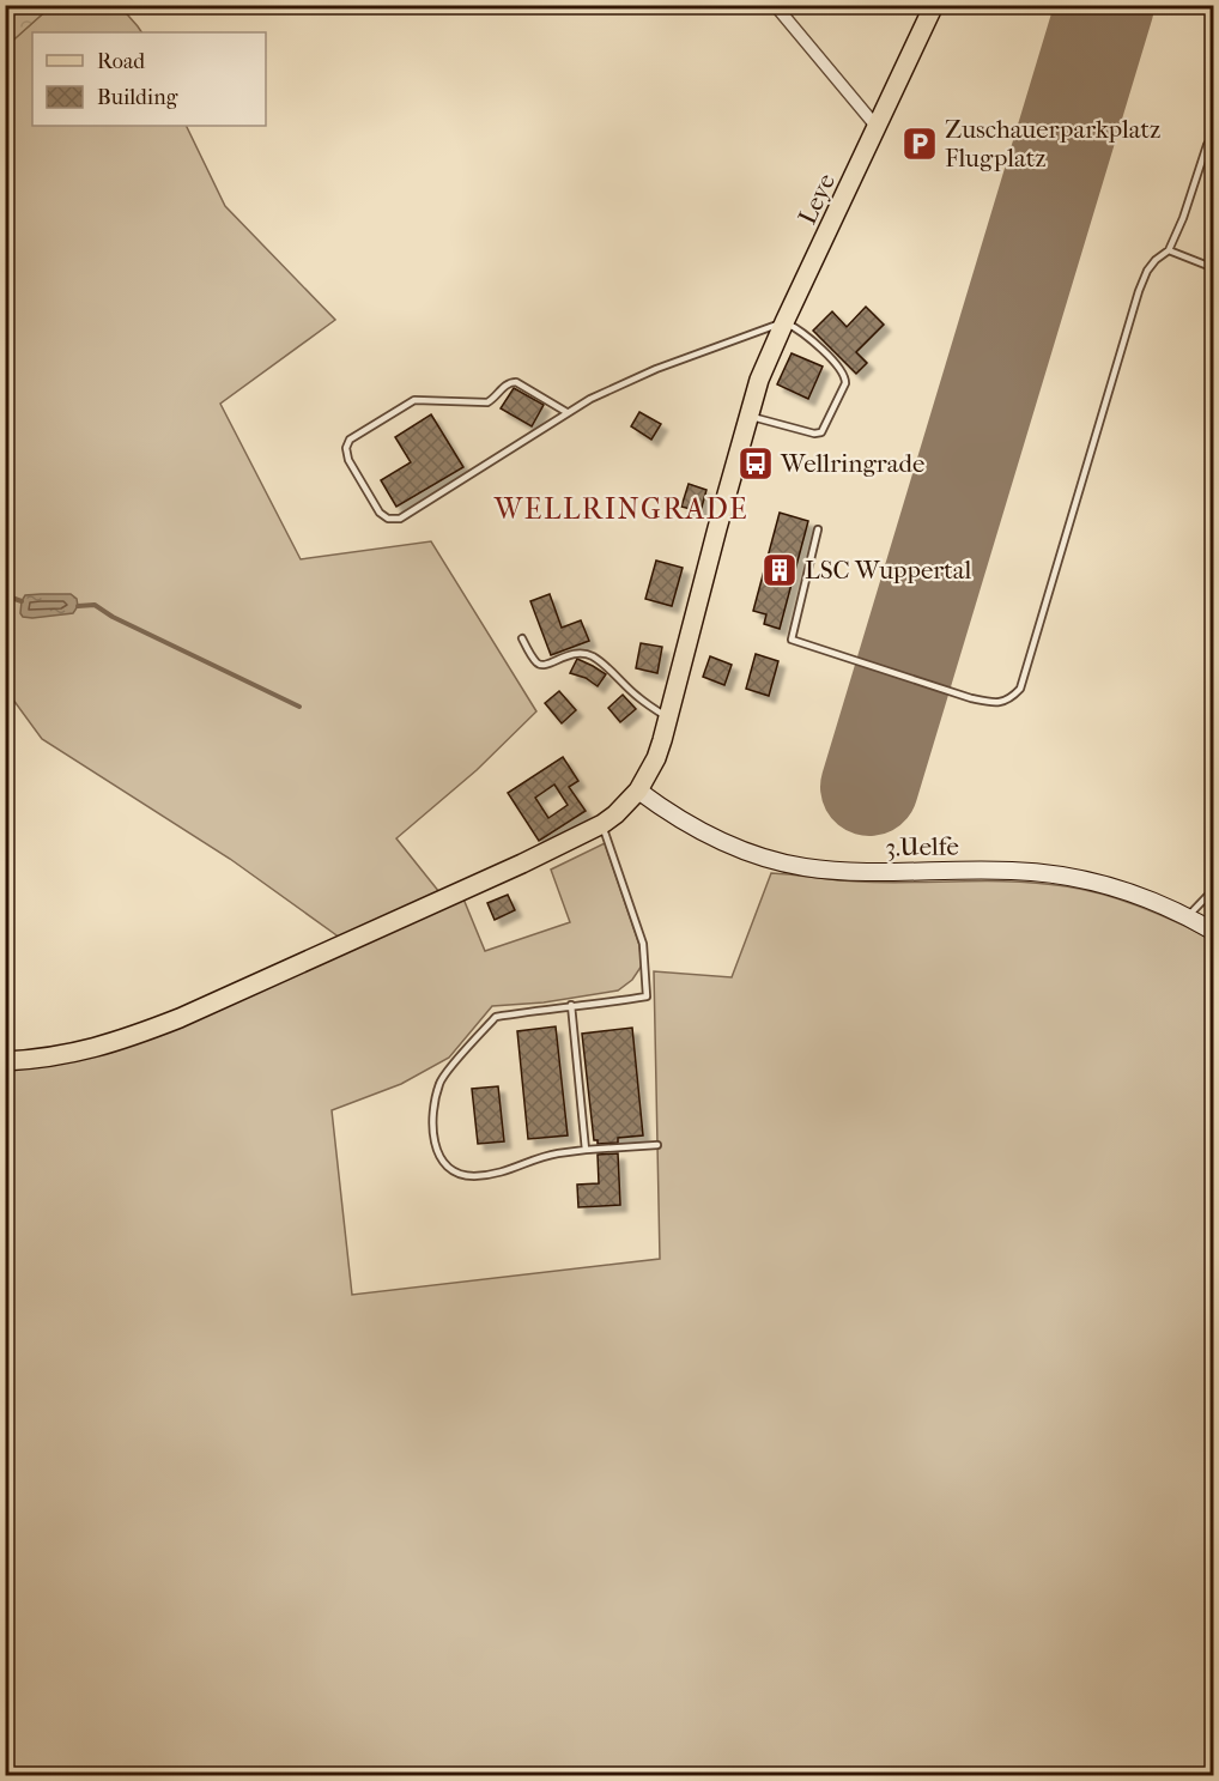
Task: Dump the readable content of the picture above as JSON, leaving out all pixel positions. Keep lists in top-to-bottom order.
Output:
{
  "streets": {
    "main road": ["Leye"],
    "street": ["3.Uelfe"]
  },
  "districts": ["WELLRINGRADE"],
  "places": {
    "parking": ["Zuschauerparkplatz Flugplatz"],
    "bus stop": ["Wellringrade"],
    "building": ["LSC Wuppertal"]
  },
  "legend": ["Road", "Building"]
}
